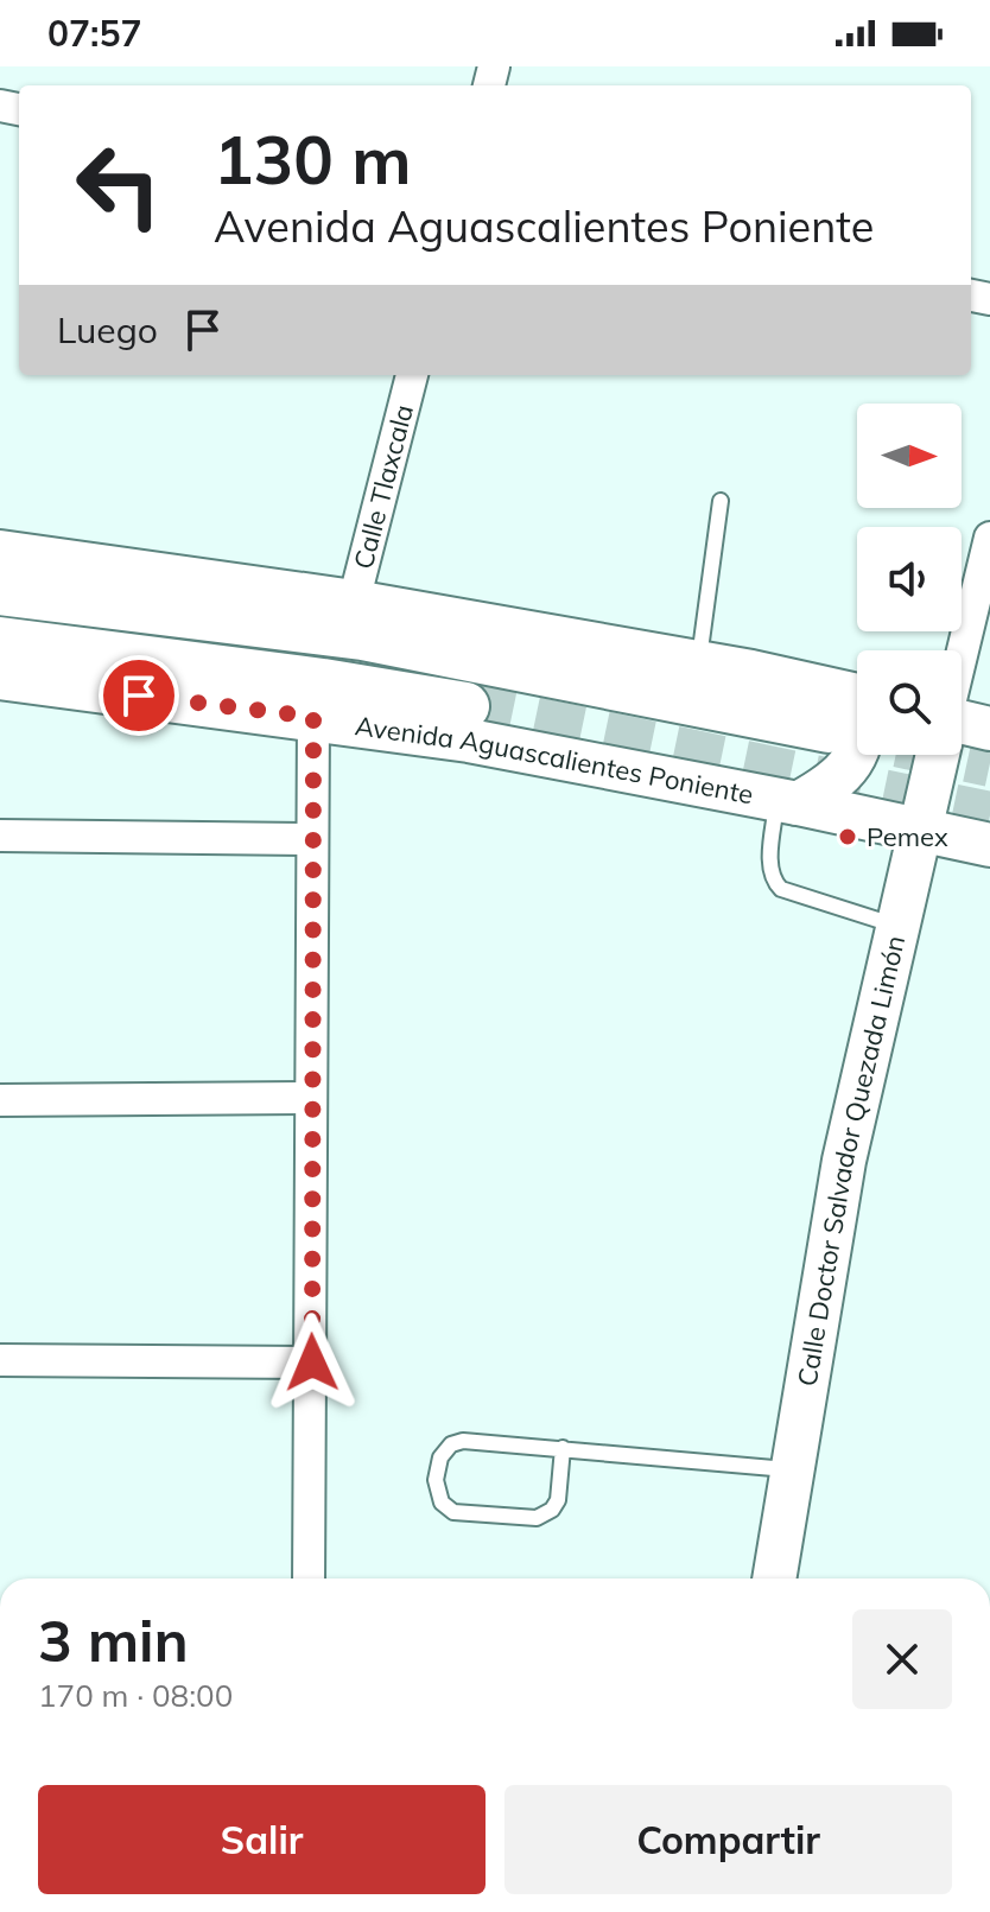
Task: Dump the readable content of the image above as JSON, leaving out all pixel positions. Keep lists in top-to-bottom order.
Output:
{
  "streets": {
    "main road": ["Avenida Aguascalientes Poniente"],
    "street": ["Calle Tlaxcala", "Calle Doctor Salvador Quezada Limón"]
  },
  "crossings": [
    ["Avenida Aguascalientes Poniente", "Calle Doctor Salvador Quezada Limón"]
  ],
  "places": ["Pemex"],
  "north": "right",
  "page": {
    "status": "07:57",
    "turn": ["130 m", "Avenida Aguascalientes Poniente"],
    "then": "Luego",
    "heading": ["3 min", "170 m · 08:00"],
    "buttons": ["Salir", "Compartir"]
  }
}
